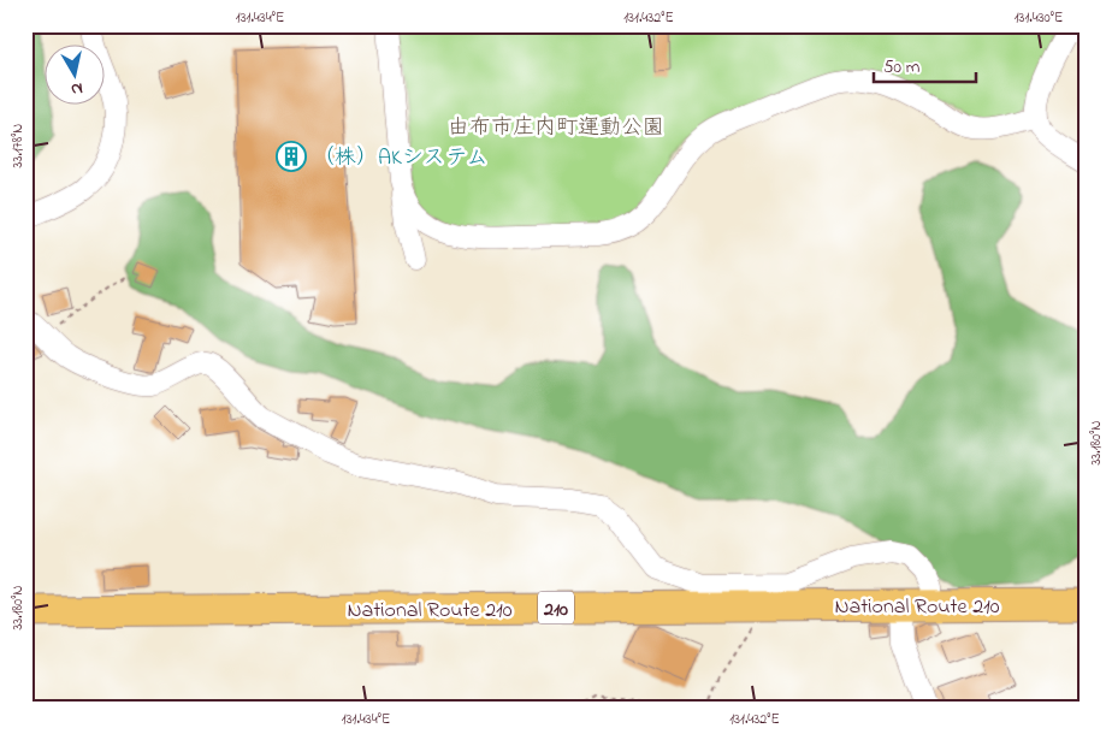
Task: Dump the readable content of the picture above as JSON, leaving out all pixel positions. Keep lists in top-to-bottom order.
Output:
{
  "streets": {
    "highway": ["National Route 210", "210"]
  },
  "parks": ["由布市庄内町運動公園"],
  "places": {
    "building": ["（株）AKシステム"]
  },
  "scale_bar": "50 m",
  "north": "bottom",
  "coordinates": [
    "131.434°E",
    "131.432°E",
    "131.430°E",
    "33.178°N",
    "33.180°N"
  ]
}
